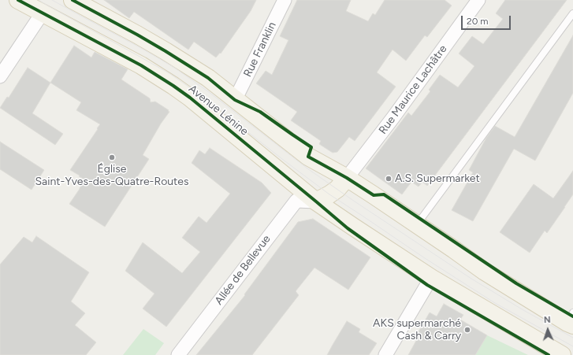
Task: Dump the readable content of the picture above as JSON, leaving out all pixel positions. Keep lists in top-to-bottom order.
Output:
{
  "streets": {
    "main road": ["Avenue Lénine"],
    "street": ["Rue Franklin", "Rue Maurice Lachâtre", "Allée de Bellevue"]
  },
  "crossings": [
    ["Rue Franklin", "Avenue Lénine"],
    ["Rue Maurice Lachâtre", "Avenue Lénine"],
    ["Avenue Lénine", "Allée de Bellevue"]
  ],
  "places": ["Église Saint-Yves-des-Quatre-Routes", "A.S. Supermarket", "AKS supermarché Cash & Carry"],
  "scale_bar": "20 m",
  "north": "top"
}
